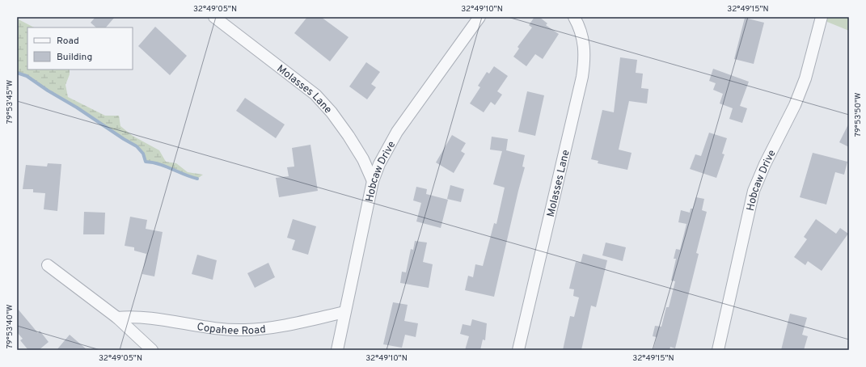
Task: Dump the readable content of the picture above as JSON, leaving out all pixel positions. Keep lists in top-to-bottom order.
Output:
{
  "streets": {
    "street": ["Molasses Lane", "Hobcaw Drive", "Copahee Road"]
  },
  "crossings": [
    ["Molasses Lane", "Hobcaw Drive"],
    ["Hobcaw Drive", "Copahee Road"]
  ],
  "legend": ["Road", "Building"],
  "coordinates": [
    "32°49'05\"N",
    "32°49'10\"N",
    "32°49'15\"N",
    "79°53'45\"W",
    "79°53'50\"W",
    "79°53'40\"W"
  ]
}
